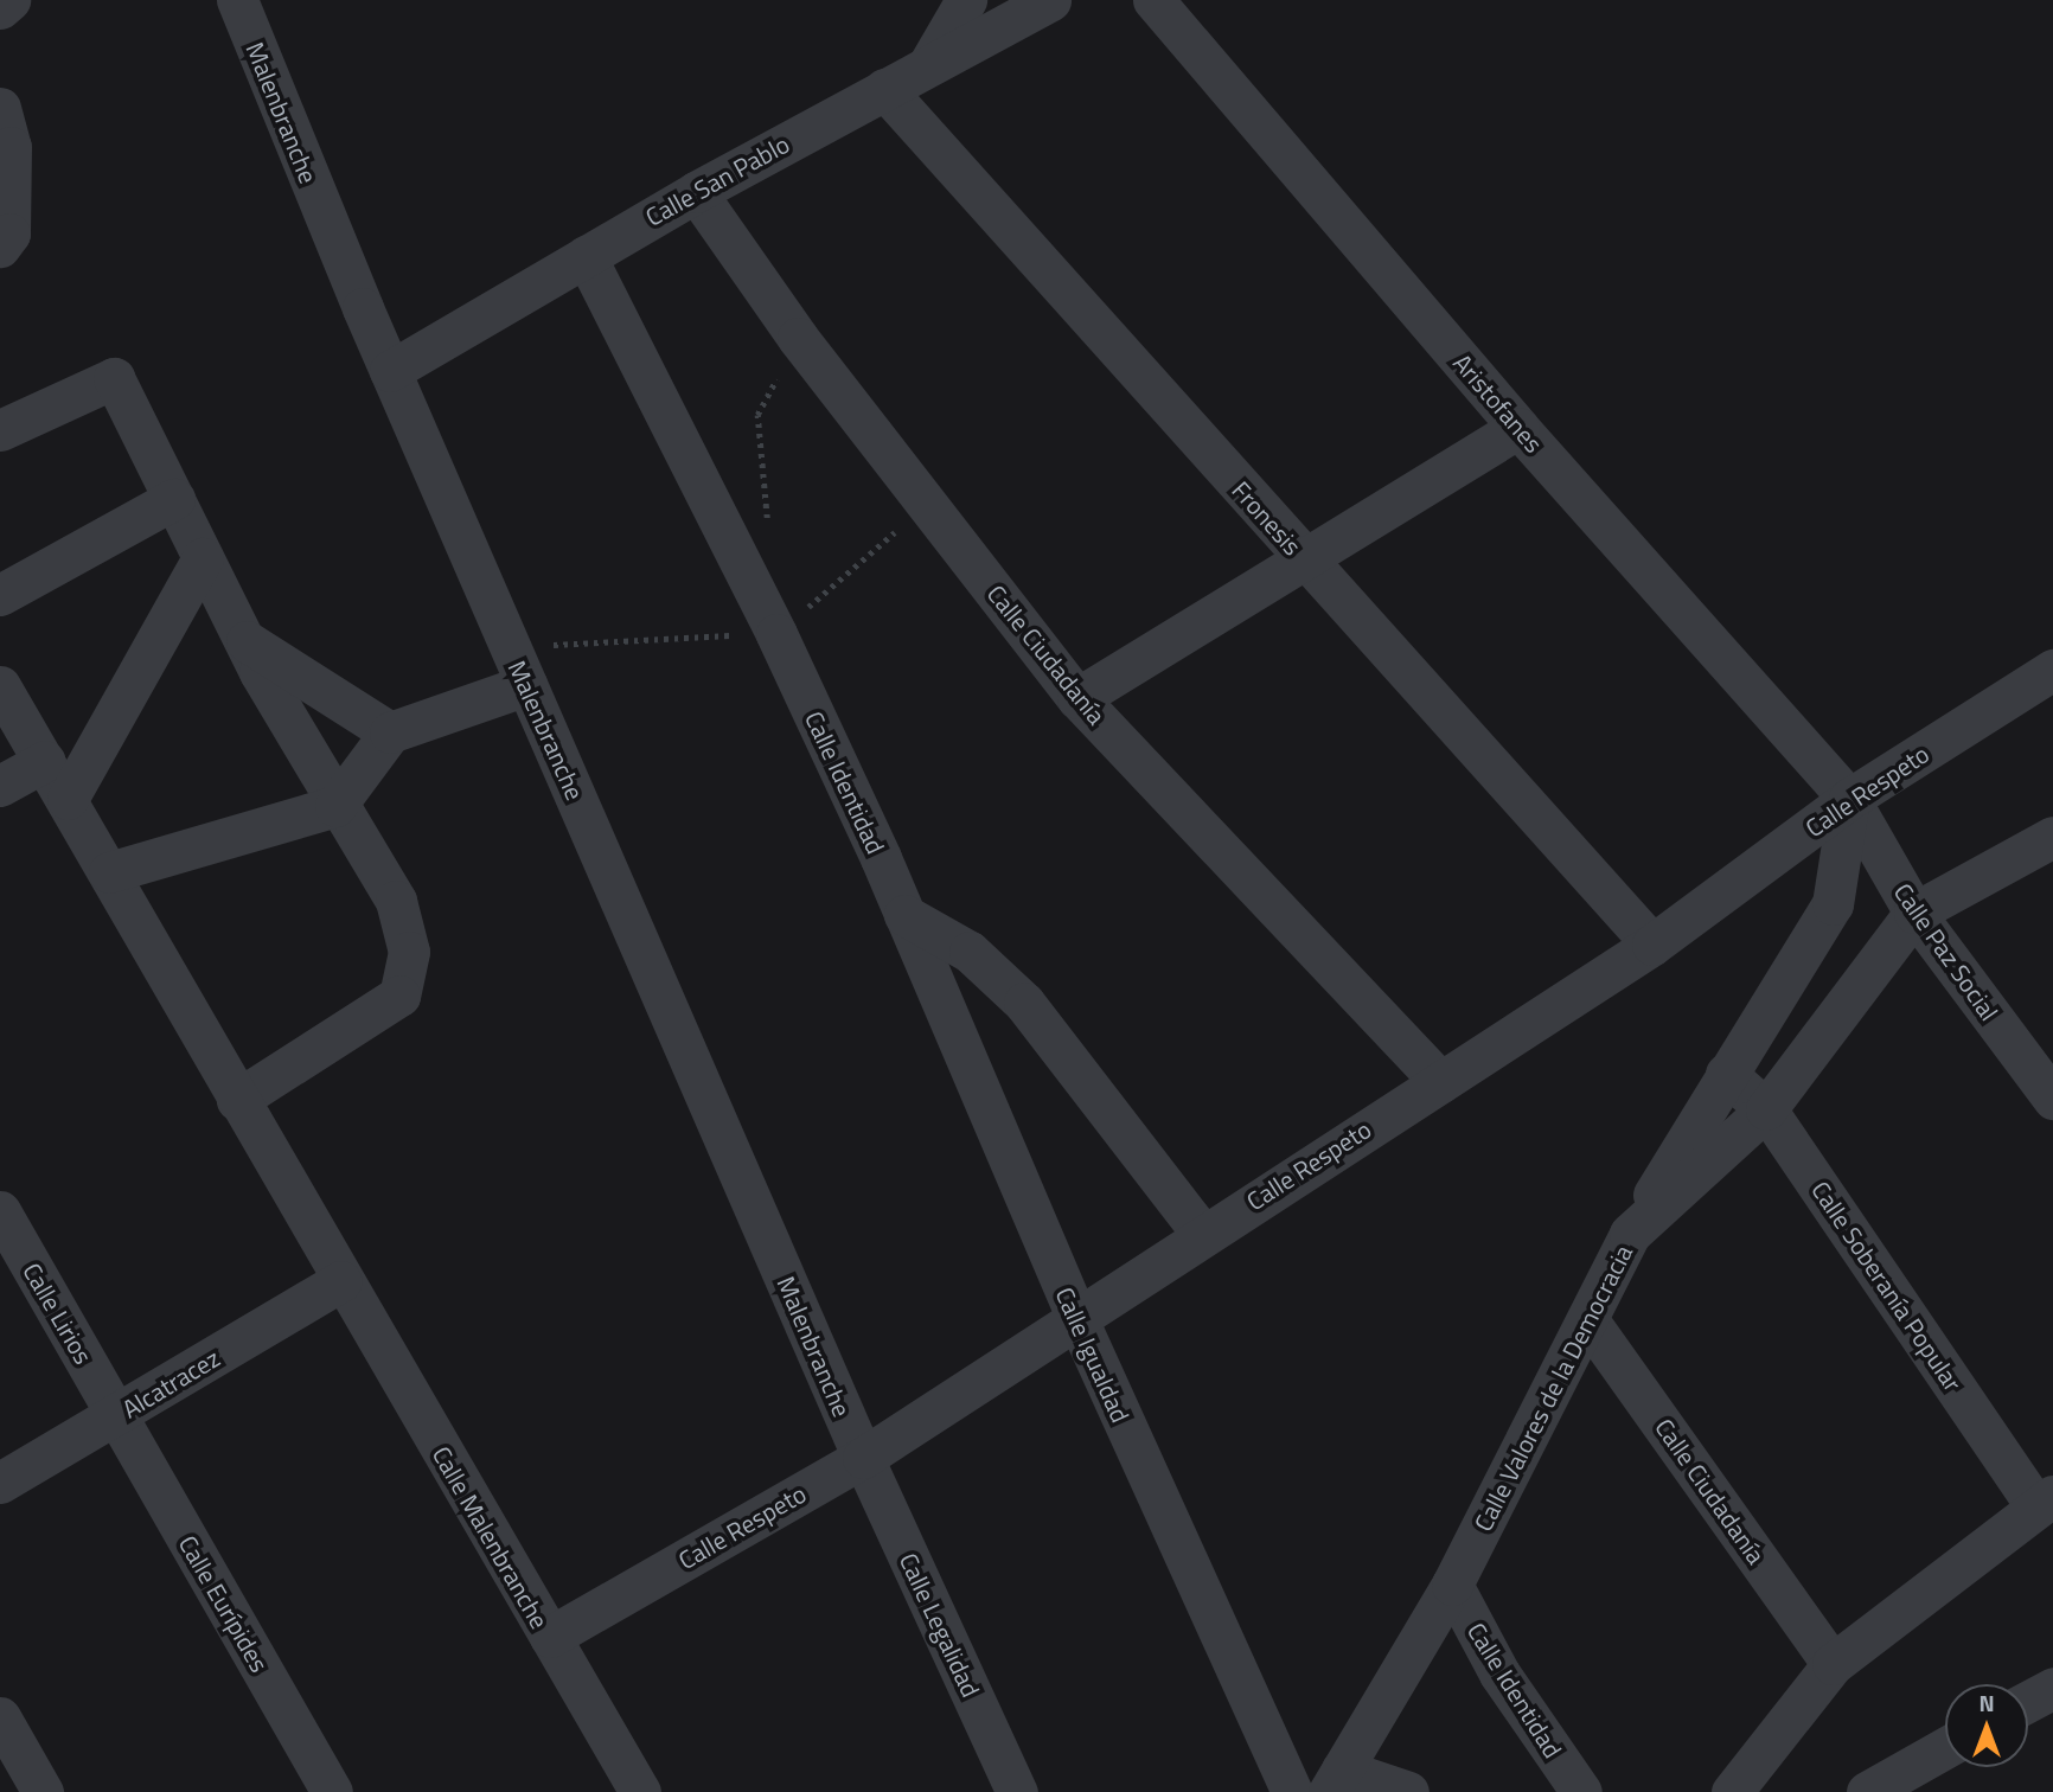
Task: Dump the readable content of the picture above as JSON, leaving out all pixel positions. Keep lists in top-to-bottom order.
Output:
{
  "streets": {
    "street": [
      "Malenbranche",
      "Calle San Pablo",
      "Aristofanes",
      "Fronesis",
      "Calle Ciudadanía",
      "Calle Identidad",
      "Calle Respeto",
      "Calle Paz Social",
      "Calle Soberanía Popular",
      "Calle Lirios",
      "Calle Igualdad",
      "Alcatracez",
      "Calle Valores de la Democracia",
      "Calle Malenbranche",
      "Calle Eurípides",
      "Calle Legalidad"
    ]
  },
  "crossings": [
    ["Malenbranche", "Calle San Pablo"],
    ["Malenbranche", "Calle Respeto"],
    ["Malenbranche", "Calle Legalidad"],
    ["Calle San Pablo", "Fronesis"],
    ["Calle San Pablo", "Calle Ciudadanía"],
    ["Calle San Pablo", "Calle Identidad"],
    ["Aristofanes", "Calle Respeto"],
    ["Aristofanes", "Calle Paz Social"],
    ["Fronesis", "Calle Respeto"],
    ["Calle Ciudadanía", "Calle Respeto"],
    ["Calle Ciudadanía", "Calle Valores de la Democracia"],
    ["Calle Identidad", "Calle Igualdad"],
    ["Calle Identidad", "Calle Valores de la Democracia"],
    ["Calle Respeto", "Calle Paz Social"],
    ["Calle Respeto", "Calle Igualdad"],
    ["Calle Respeto", "Calle Malenbranche"],
    ["Calle Respeto", "Calle Legalidad"],
    ["Calle Paz Social", "Calle Valores de la Democracia"],
    ["Calle Soberanía Popular", "Calle Valores de la Democracia"],
    ["Calle Lirios", "Alcatracez"],
    ["Calle Lirios", "Calle Eurípides"],
    ["Alcatracez", "Calle Malenbranche"],
    ["Alcatracez", "Calle Eurípides"]
  ],
  "north": "top"
}
